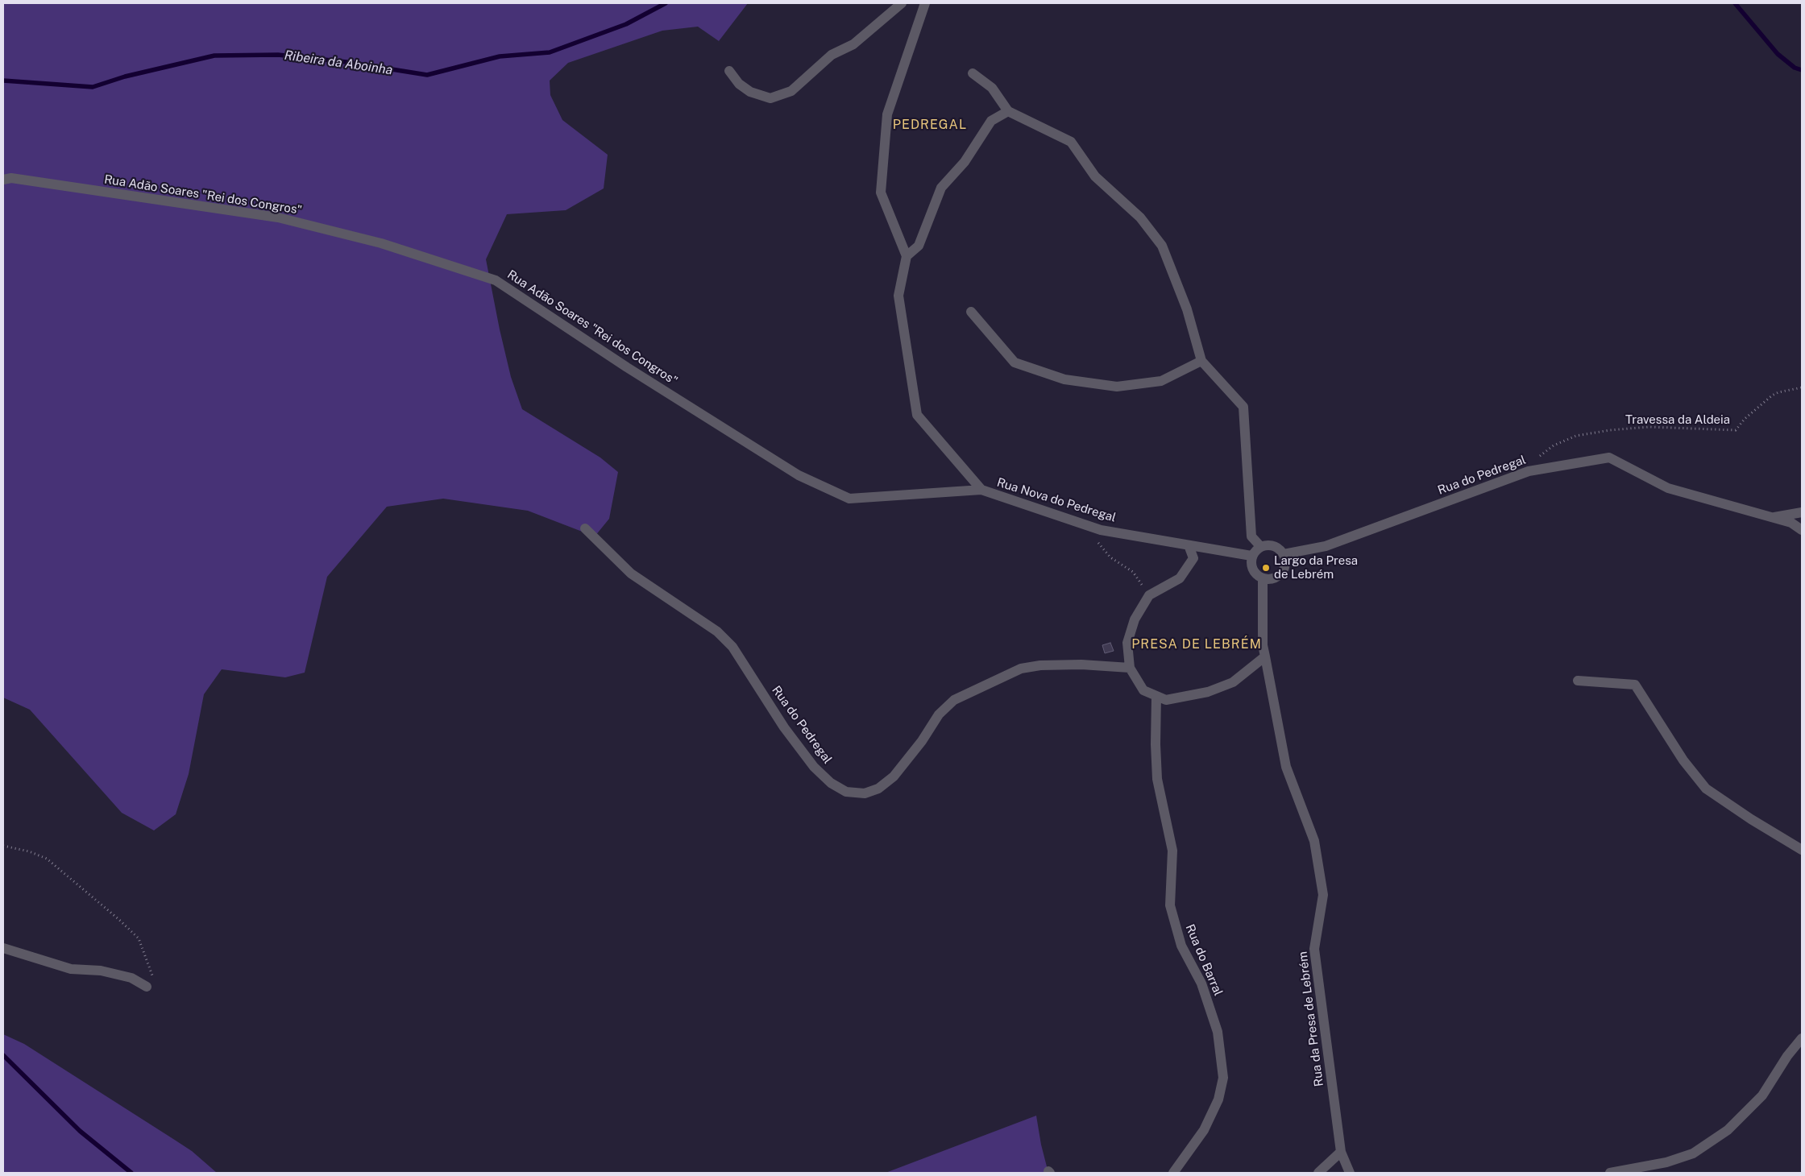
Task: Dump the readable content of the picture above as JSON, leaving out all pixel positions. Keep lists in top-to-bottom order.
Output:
{
  "streets": {
    "street": [
      "Rua Adão Soares \"Rei dos Congros\"",
      "Rua do Pedregal",
      "Rua Nova do Pedregal",
      "Rua do Barral",
      "Rua da Presa de Lebrém"
    ],
    "path": ["Travessa da Aldeia"]
  },
  "crossings": [
    ["Rua Adão Soares \"Rei dos Congros\"", "Rua Nova do Pedregal"],
    ["Travessa da Aldeia", "Rua do Pedregal"],
    ["Rua do Pedregal", "Rua da Presa de Lebrém"]
  ],
  "districts": ["PEDREGAL", "PRESA DE LEBRÉM"],
  "water": ["Ribeira da Aboinha"],
  "places": ["Largo da Presa de Lebrém"]
}
